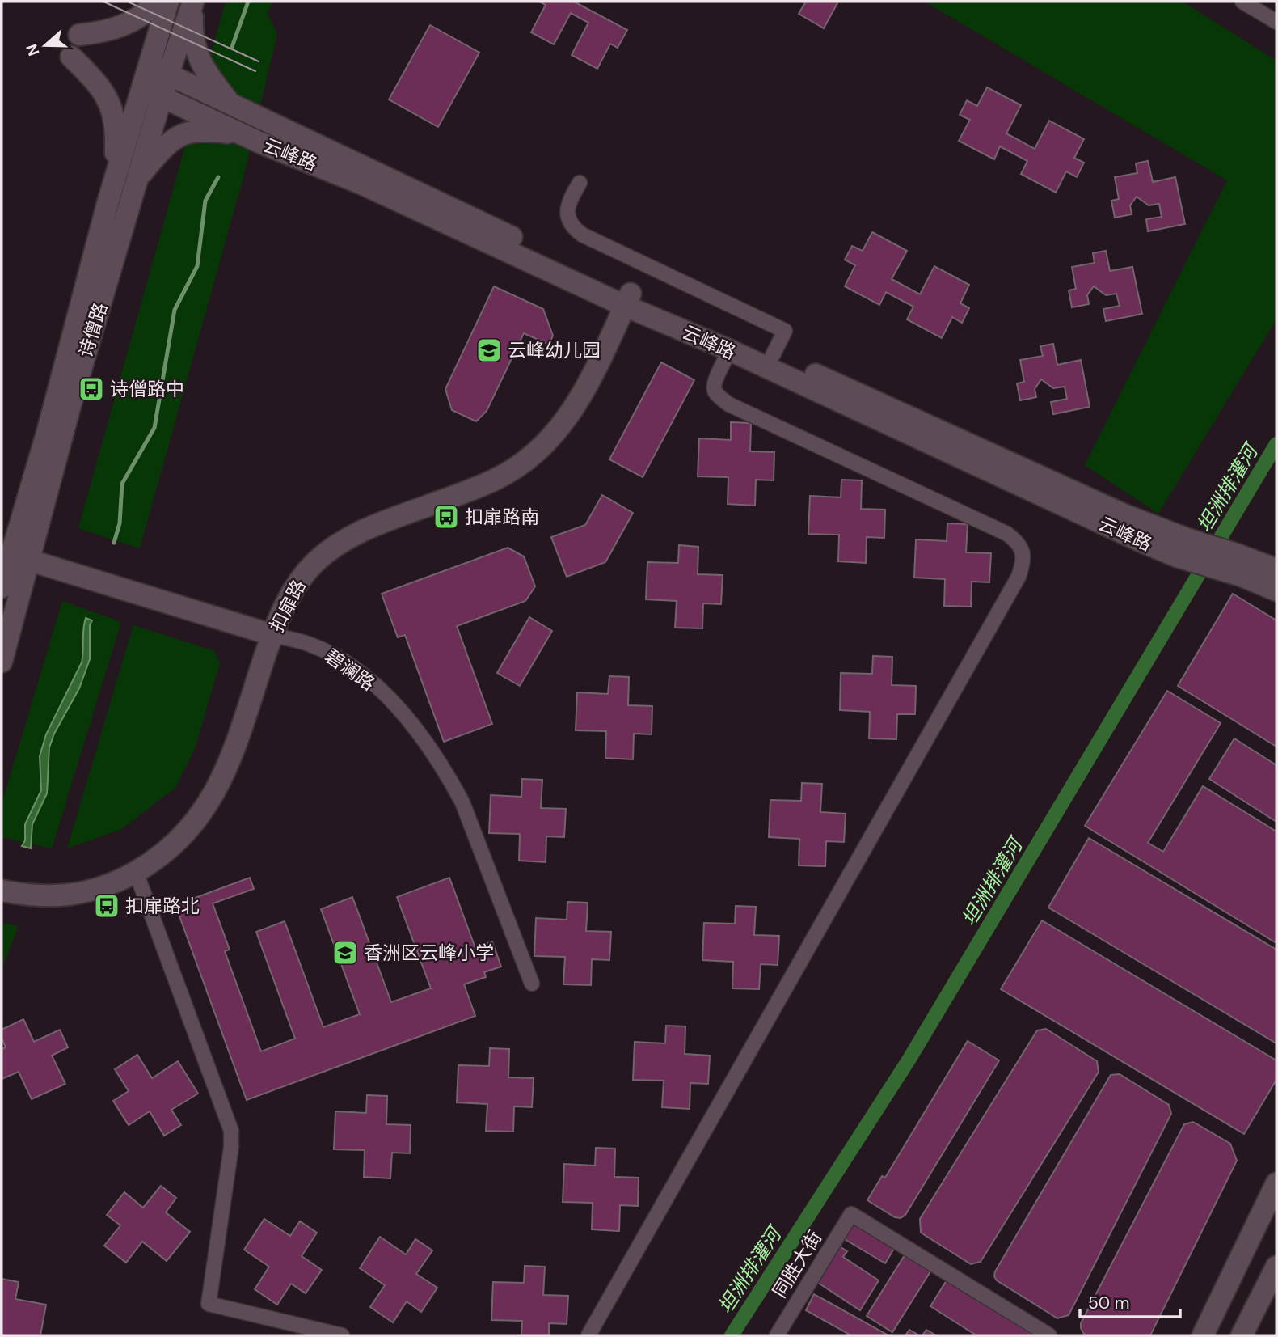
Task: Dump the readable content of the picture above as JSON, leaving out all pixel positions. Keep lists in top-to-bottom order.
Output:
{
  "streets": {
    "street": [
      "云峰路",
      "诗僧路",
      "扣扉路",
      "碧澜路",
      "同胜大街"
    ]
  },
  "crossings": [
    ["云峰路", "诗僧路"],
    ["云峰路", "扣扉路"],
    ["诗僧路", "碧澜路"],
    ["扣扉路", "碧澜路"]
  ],
  "water": ["坦洲排灌河"],
  "places": {
    "school or university": ["云峰幼儿园", "香洲区云峰小学"],
    "bus stop": ["诗僧路中", "扣扉路南", "扣扉路北"]
  },
  "scale_bar": "50 m",
  "north": "left"
}
